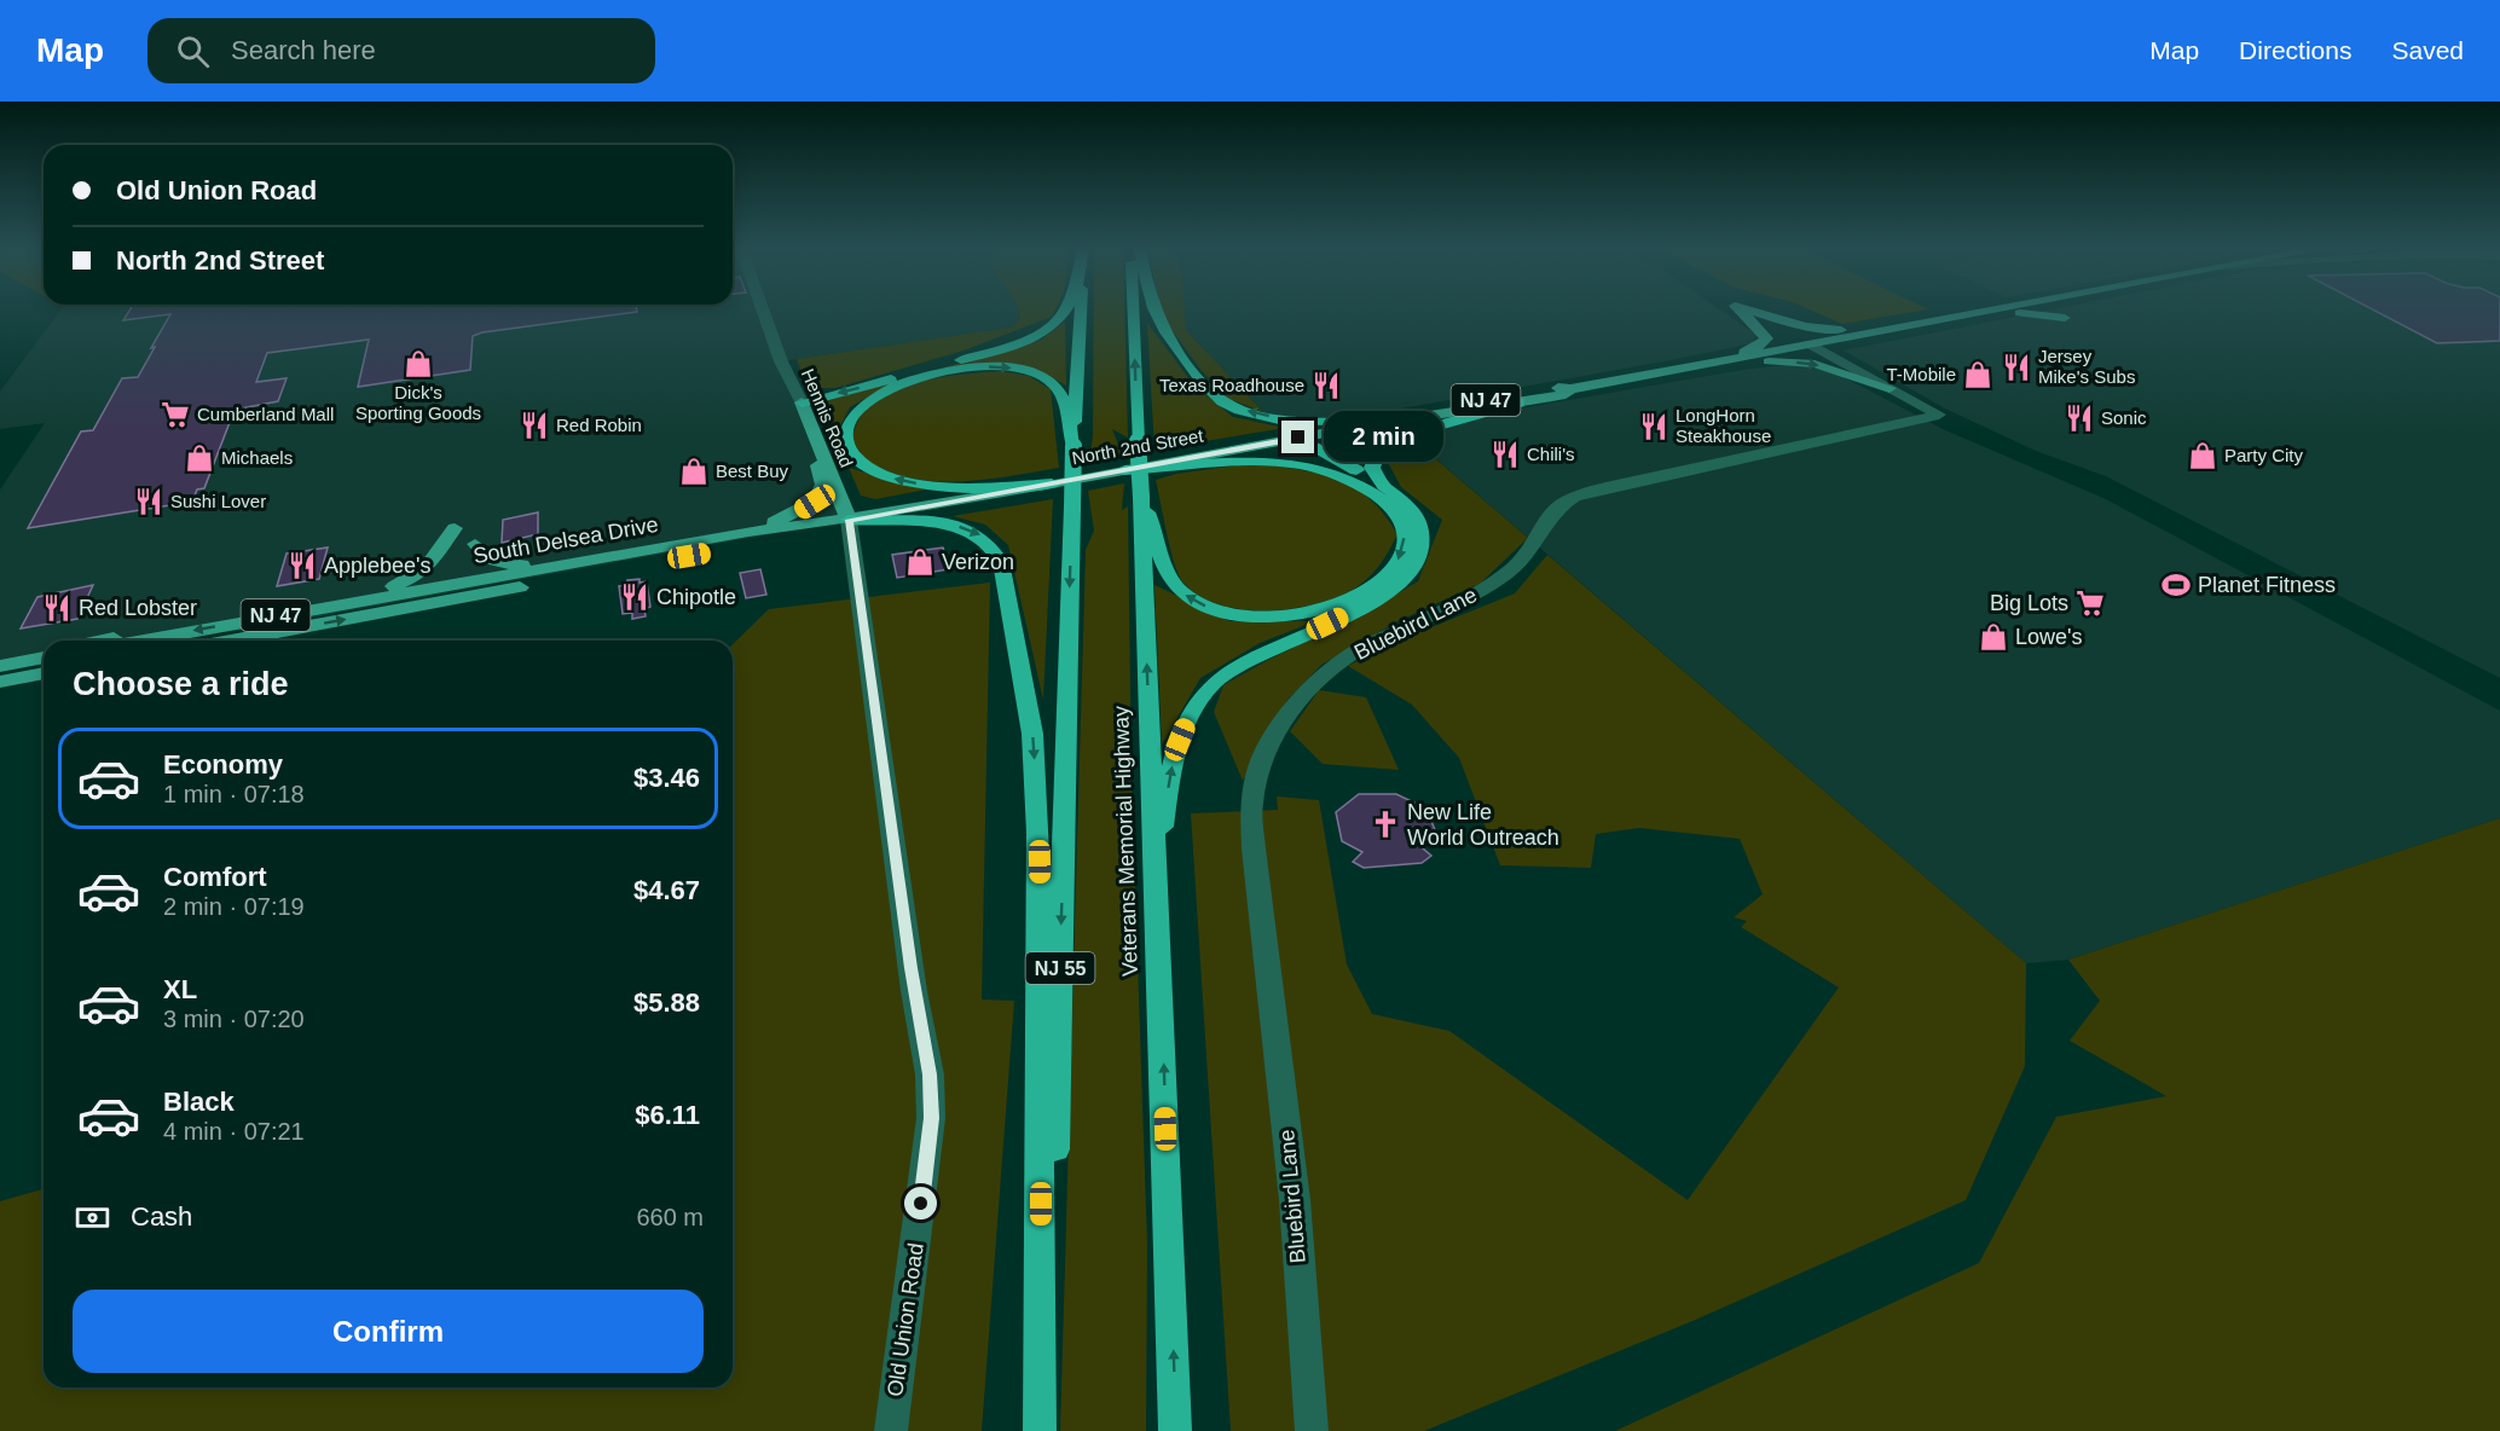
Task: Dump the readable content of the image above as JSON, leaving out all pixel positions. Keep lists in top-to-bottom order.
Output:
{
  "streets": {
    "highway": ["Veterans Memorial Highway", "NJ 55"],
    "main road": [
      "NJ 47",
      "Hennis Road",
      "North 2nd Street",
      "South Delsea Drive"
    ],
    "street": ["Bluebird Lane", "Old Union Road"]
  },
  "crossings": [
    ["Hennis Road", "North 2nd Street"],
    ["Hennis Road", "South Delsea Drive"],
    ["Hennis Road", "Old Union Road"],
    ["North 2nd Street", "South Delsea Drive"],
    ["North 2nd Street", "Old Union Road"],
    ["South Delsea Drive", "Old Union Road"]
  ],
  "places": {
    "shop": [
      "Dick's Sporting Goods",
      "T-Mobile",
      "Party City",
      "Michaels",
      "Best Buy",
      "Verizon",
      "Lowe's"
    ],
    "restaurant": [
      "Jersey Mike's Subs",
      "Texas Roadhouse",
      "Sonic",
      "Red Robin",
      "LongHorn Steakhouse",
      "Chili's",
      "Sushi Lover",
      "Applebee's",
      "Chipotle",
      "Red Lobster"
    ],
    "supermarket": ["Cumberland Mall", "Big Lots"],
    "sports": ["Planet Fitness"],
    "church": ["New Life World Outreach"]
  },
  "page": {
    "header": "Map",
    "search": "Search here",
    "nav": ["Map", "Directions", "Saved"],
    "banner": ["Old Union Road", "North 2nd Street"],
    "bubble": "2 min",
    "heading": "Choose a ride",
    "list": [
      {
        "name": "Economy",
        "note": "1 min · 07:18",
        "value": "$3.46"
      },
      {
        "name": "Comfort",
        "note": "2 min · 07:19",
        "value": "$4.67"
      },
      {
        "name": "XL",
        "note": "3 min · 07:20",
        "value": "$5.88"
      },
      {
        "name": "Black",
        "note": "4 min · 07:21",
        "value": "$6.11"
      }
    ],
    "pay": ["Cash", "660 m"],
    "buttons": "Confirm"
  }
}
